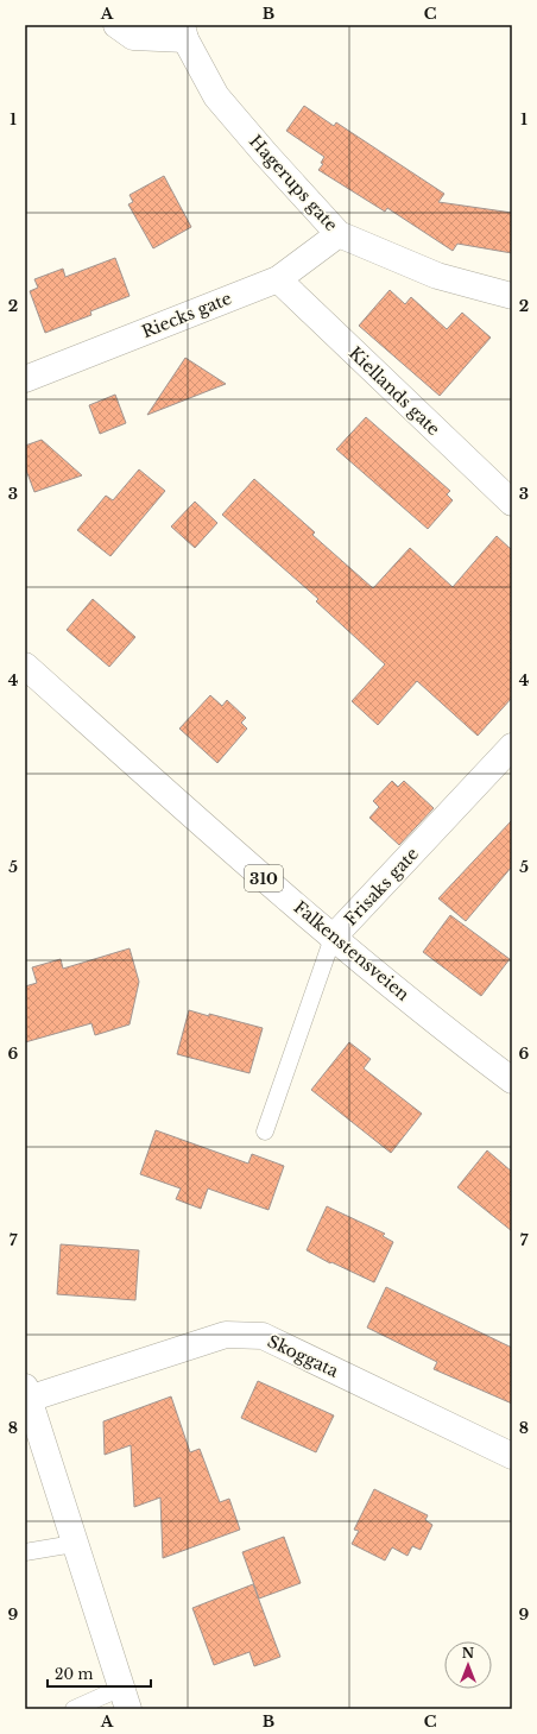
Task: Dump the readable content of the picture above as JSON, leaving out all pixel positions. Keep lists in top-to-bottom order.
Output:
{
  "streets": {
    "street": [
      "Hagerups gate",
      "Riecks gate",
      "Kiellands gate",
      "310",
      "Frisaks gate",
      "Falkenstensveien",
      "Skoggata"
    ]
  },
  "crossings": [
    ["Hagerups gate", "Riecks gate"],
    ["Riecks gate", "Kiellands gate"],
    ["Frisaks gate", "Falkenstensveien"]
  ],
  "scale_bar": "20 m",
  "north": "top",
  "grid": {
    "columns": ["A", "B", "C"],
    "rows": [
      "1",
      "2",
      "3",
      "4",
      "5",
      "6",
      "7",
      "8",
      "9"
    ]
  }
}
